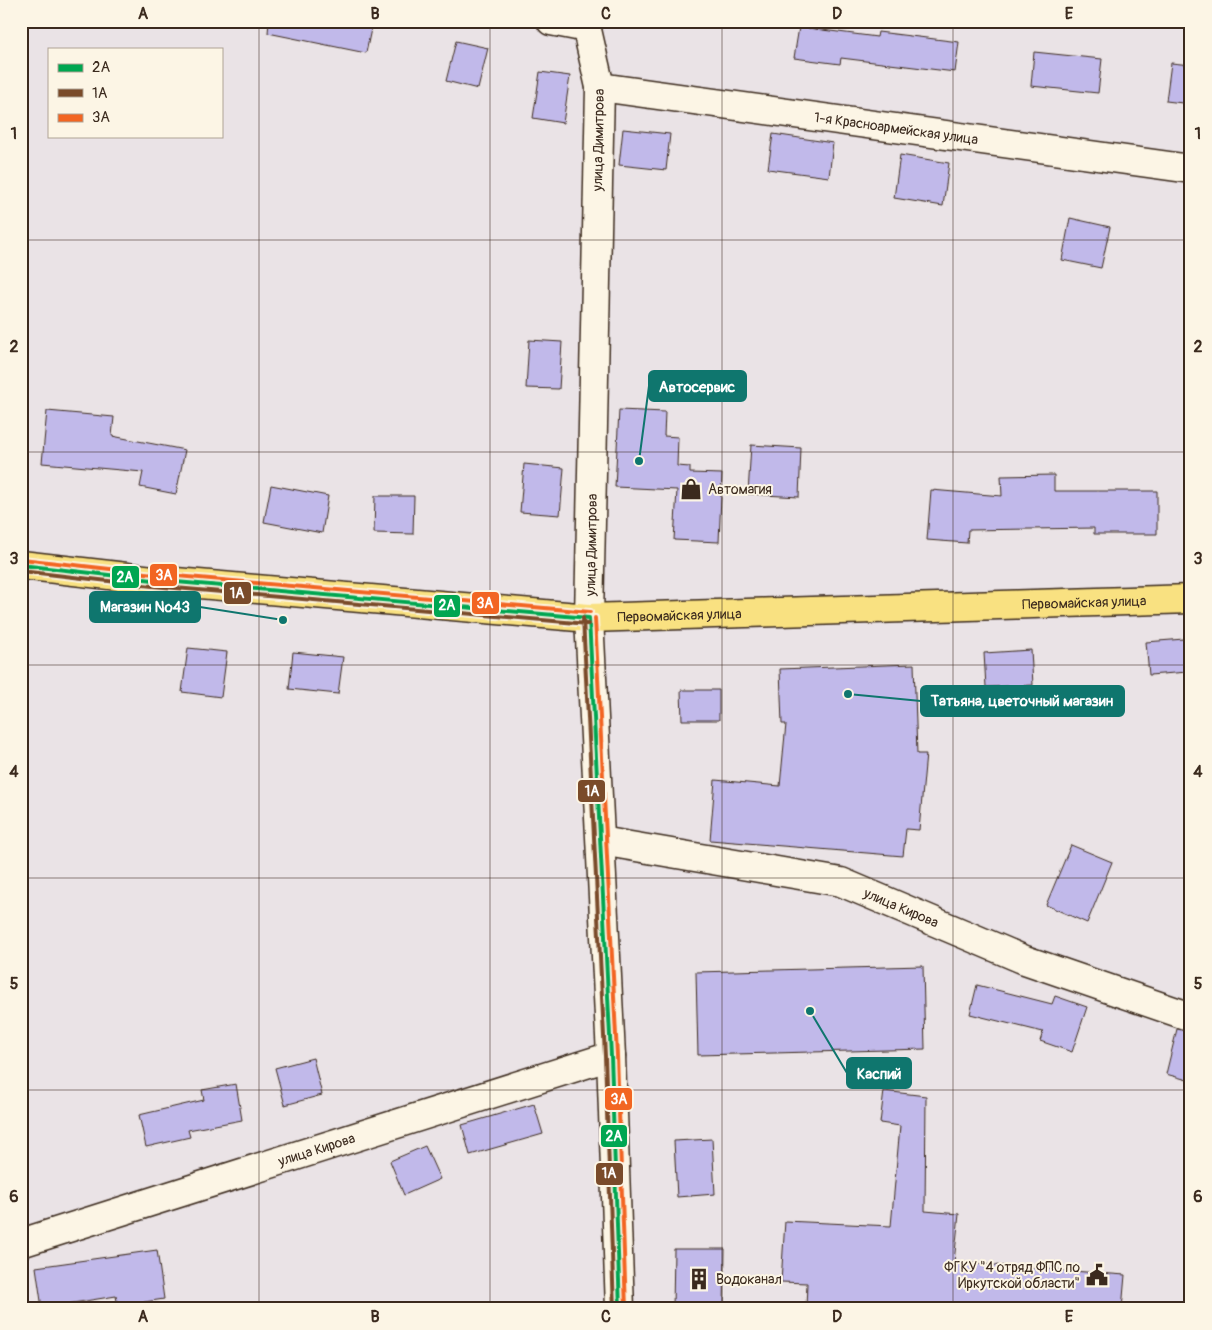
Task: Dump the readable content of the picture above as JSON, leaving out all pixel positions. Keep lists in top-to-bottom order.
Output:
{
  "streets": {
    "main road": ["Первомайская улица"],
    "street": ["1-я Красноармейская улица", "улица Димитрова", "улица Кирова"]
  },
  "crossings": [
    ["1-я Красноармейская улица", "улица Димитрова"],
    ["улица Димитрова", "Первомайская улица"],
    ["улица Димитрова", "улица Кирова"]
  ],
  "places": {
    "other": [
      "Автосервис",
      "Магазин №43",
      "Татьяна, цветочный магазин",
      "Каспий"
    ],
    "shop": ["Автомагия"],
    "public building": ["ФГКУ \"4 отряд ФПС по Иркутской области\""],
    "building": ["Водоканал"]
  },
  "lines": ["transit line 3А", "transit line 2А", "transit line 1А"],
  "legend": ["2А", "1А", "3А"],
  "grid": {
    "columns": [
      "A",
      "B",
      "C",
      "D",
      "E"
    ],
    "rows": [
      "1",
      "2",
      "3",
      "4",
      "5",
      "6"
    ]
  }
}
